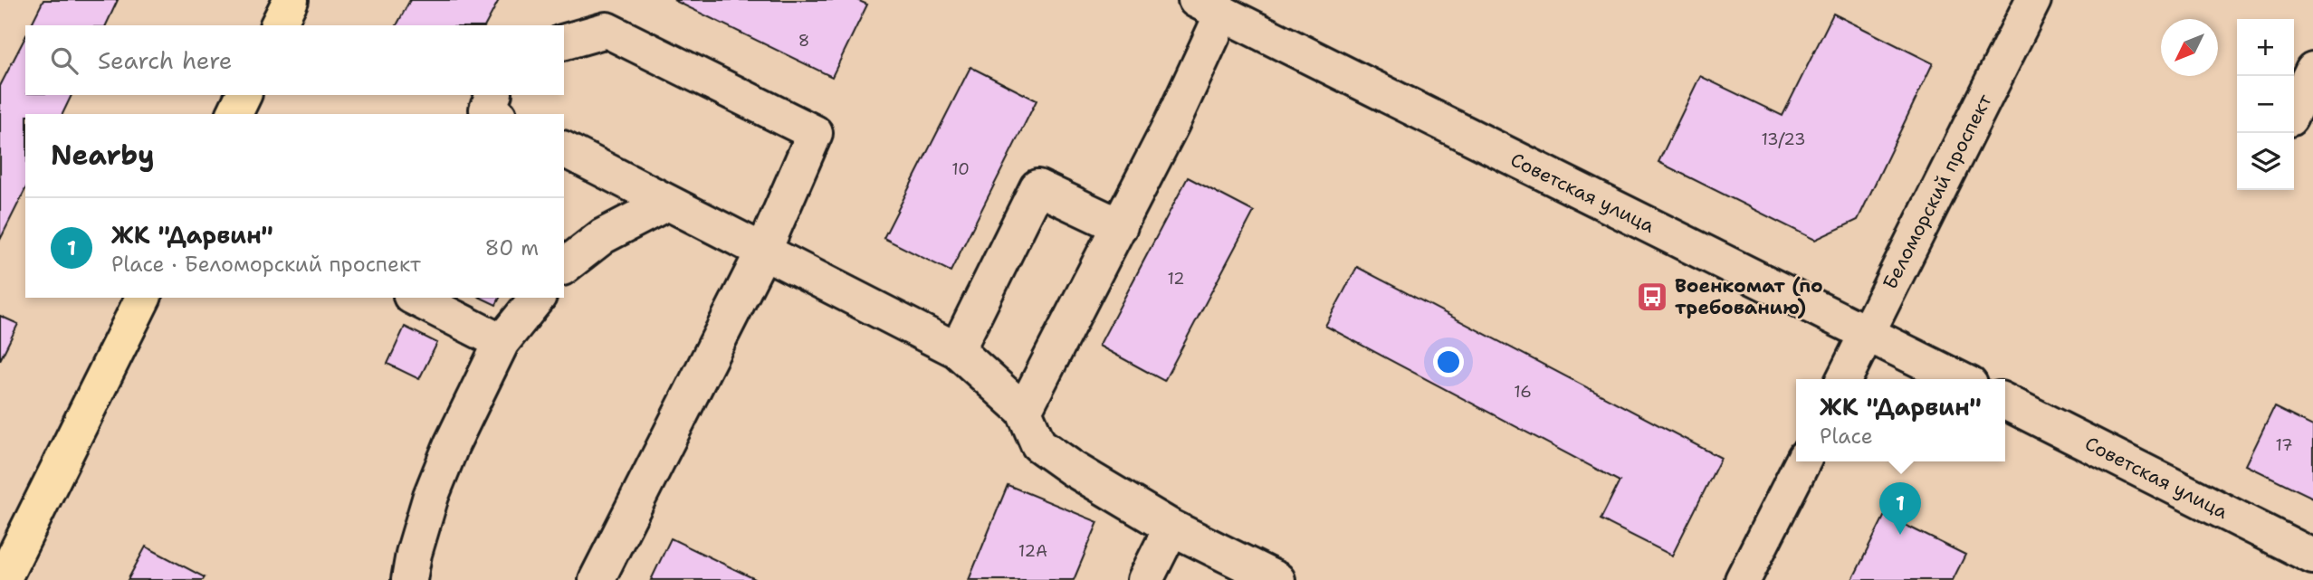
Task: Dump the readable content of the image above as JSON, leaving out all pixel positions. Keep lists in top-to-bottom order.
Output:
{
  "streets": {
    "street": ["Беломорский проспект", "Советская улица"]
  },
  "crossings": [
    ["Беломорский проспект", "Советская улица"]
  ],
  "places": {
    "bus stop": ["Военкомат (по требованию)"]
  },
  "house_numbers": [
    "8",
    "13/23",
    "10",
    "12",
    "16",
    "17",
    "12А"
  ],
  "north": "bottom left",
  "page": {
    "map_buttons": ["+", "−"],
    "search": "Search here",
    "heading": "Nearby",
    "list": [
      {
        "mark": "1",
        "name": "ЖК \"Дарвин\"",
        "note": "Place · Беломорский проспект",
        "value": "80 m"
      }
    ],
    "popup": ["ЖК \"Дарвин\"", "Place"],
    "pins": "1"
  }
}
